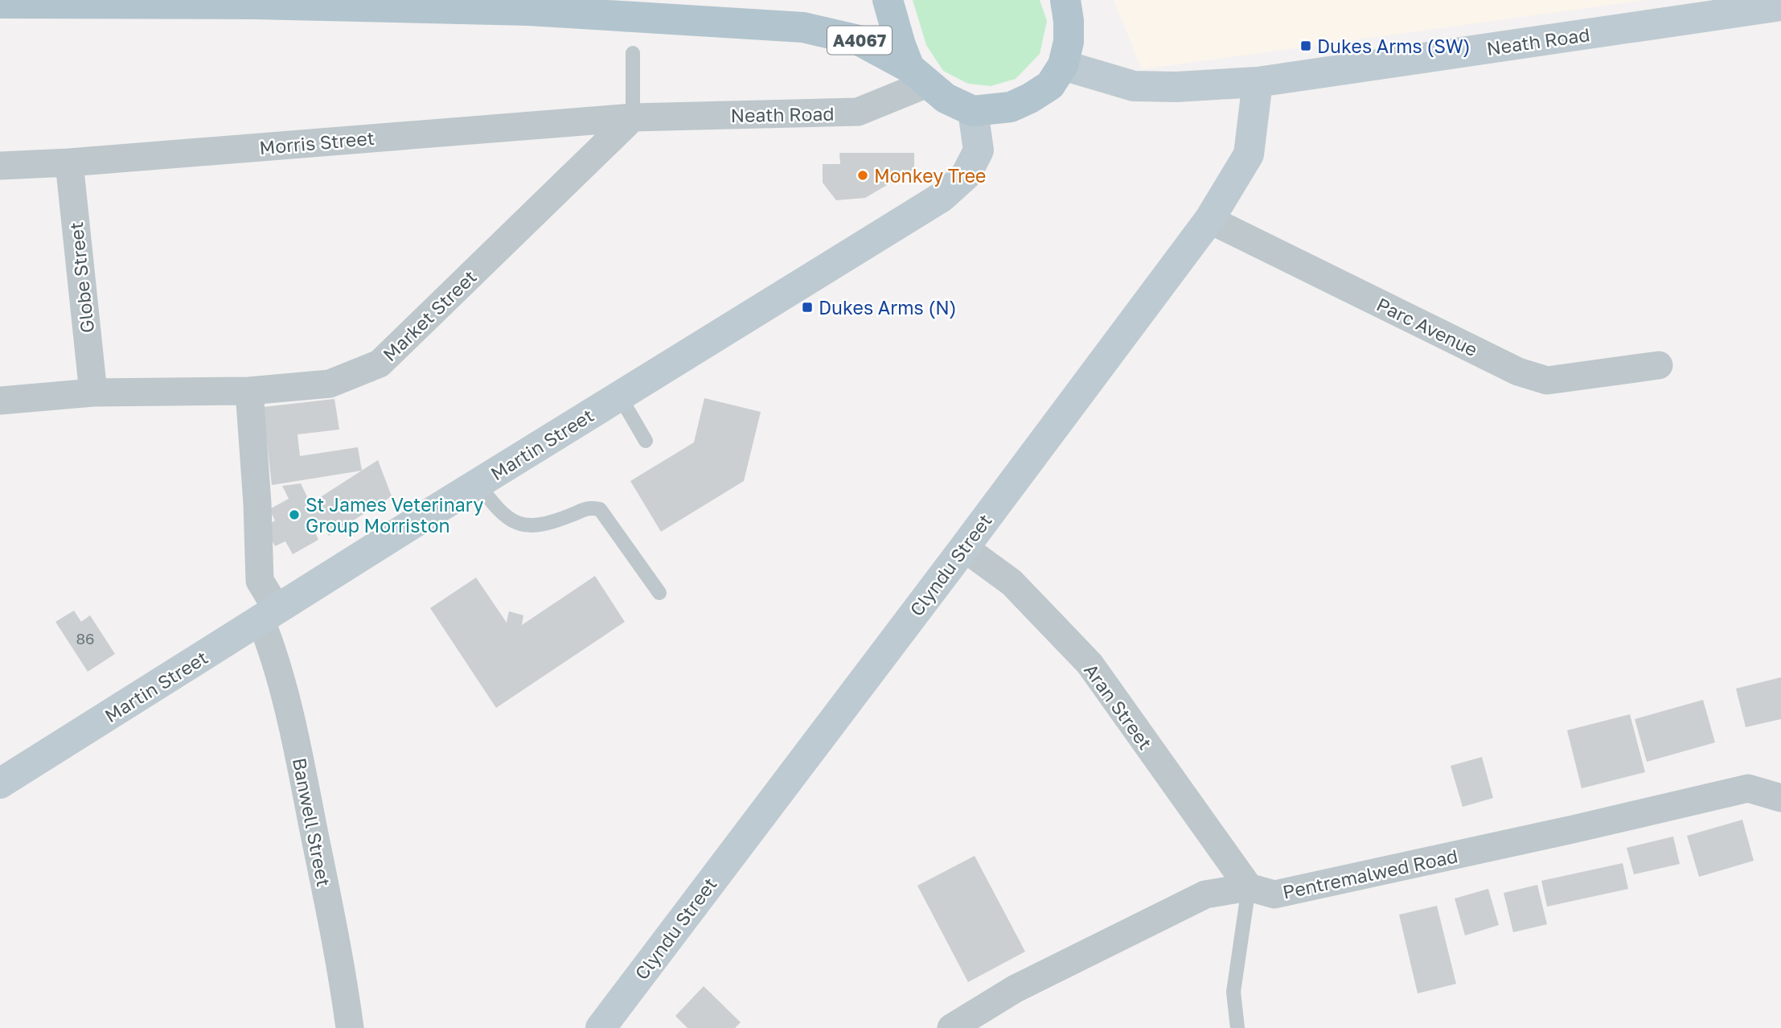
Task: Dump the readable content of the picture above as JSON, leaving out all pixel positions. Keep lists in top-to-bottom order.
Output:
{
  "streets": {
    "main road": [
      "A4067",
      "Neath Road",
      "Martin Street",
      "Clyndu Street"
    ],
    "street": [
      "Morris Street",
      "Globe Street",
      "Market Street",
      "Parc Avenue",
      "Aran Street",
      "Banwell Street",
      "Pentremalwed Road"
    ]
  },
  "crossings": [
    ["A4067", "Neath Road"],
    ["Neath Road", "Morris Street"],
    ["Neath Road", "Market Street"],
    ["Neath Road", "Clyndu Street"],
    ["Morris Street", "Globe Street"],
    ["Morris Street", "Market Street"],
    ["Globe Street", "Market Street"],
    ["Market Street", "Banwell Street"],
    ["Parc Avenue", "Clyndu Street"],
    ["Martin Street", "Banwell Street"],
    ["Clyndu Street", "Aran Street"],
    ["Aran Street", "Pentremalwed Road"]
  ],
  "places": {
    "transit": ["Dukes Arms (SW)", "Dukes Arms (N)"],
    "other": ["Monkey Tree", "St James Veterinary Group Morriston"]
  },
  "house_numbers": ["86"]
}
